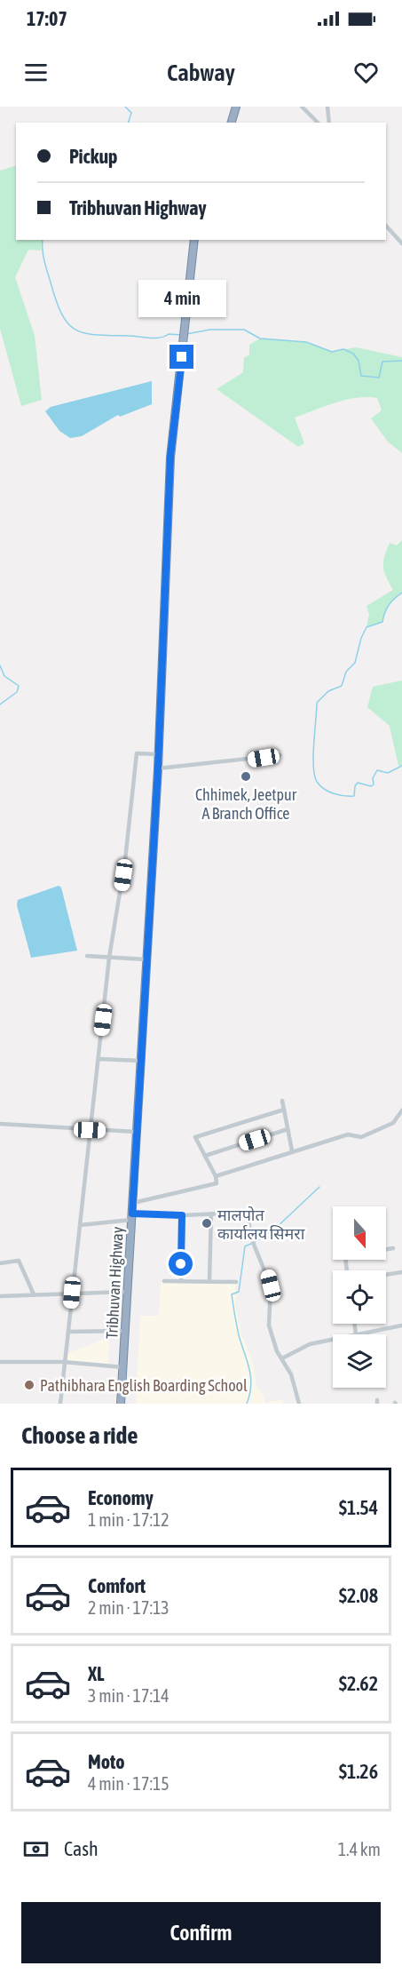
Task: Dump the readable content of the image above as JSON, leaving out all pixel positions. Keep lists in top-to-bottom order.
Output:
{
  "streets": {
    "highway": ["Tribhuvan Highway"]
  },
  "places": ["Chhimek, Jeetpur A Branch Office", "मालपोत कार्यालय सिमरा", "Pathibhara English Boarding School"],
  "north": "bottom",
  "page": {
    "status": "17:07",
    "header": "Cabway",
    "banner": ["Pickup", "Tribhuvan Highway"],
    "bubble": "4 min",
    "heading": "Choose a ride",
    "list": [
      {
        "name": "Economy",
        "note": "1 min · 17:12",
        "value": "$1.54"
      },
      {
        "name": "Comfort",
        "note": "2 min · 17:13",
        "value": "$2.08"
      },
      {
        "name": "XL",
        "note": "3 min · 17:14",
        "value": "$2.62"
      },
      {
        "name": "Moto",
        "note": "4 min · 17:15",
        "value": "$1.26"
      }
    ],
    "pay": ["Cash", "1.4 km"],
    "buttons": "Confirm"
  }
}
